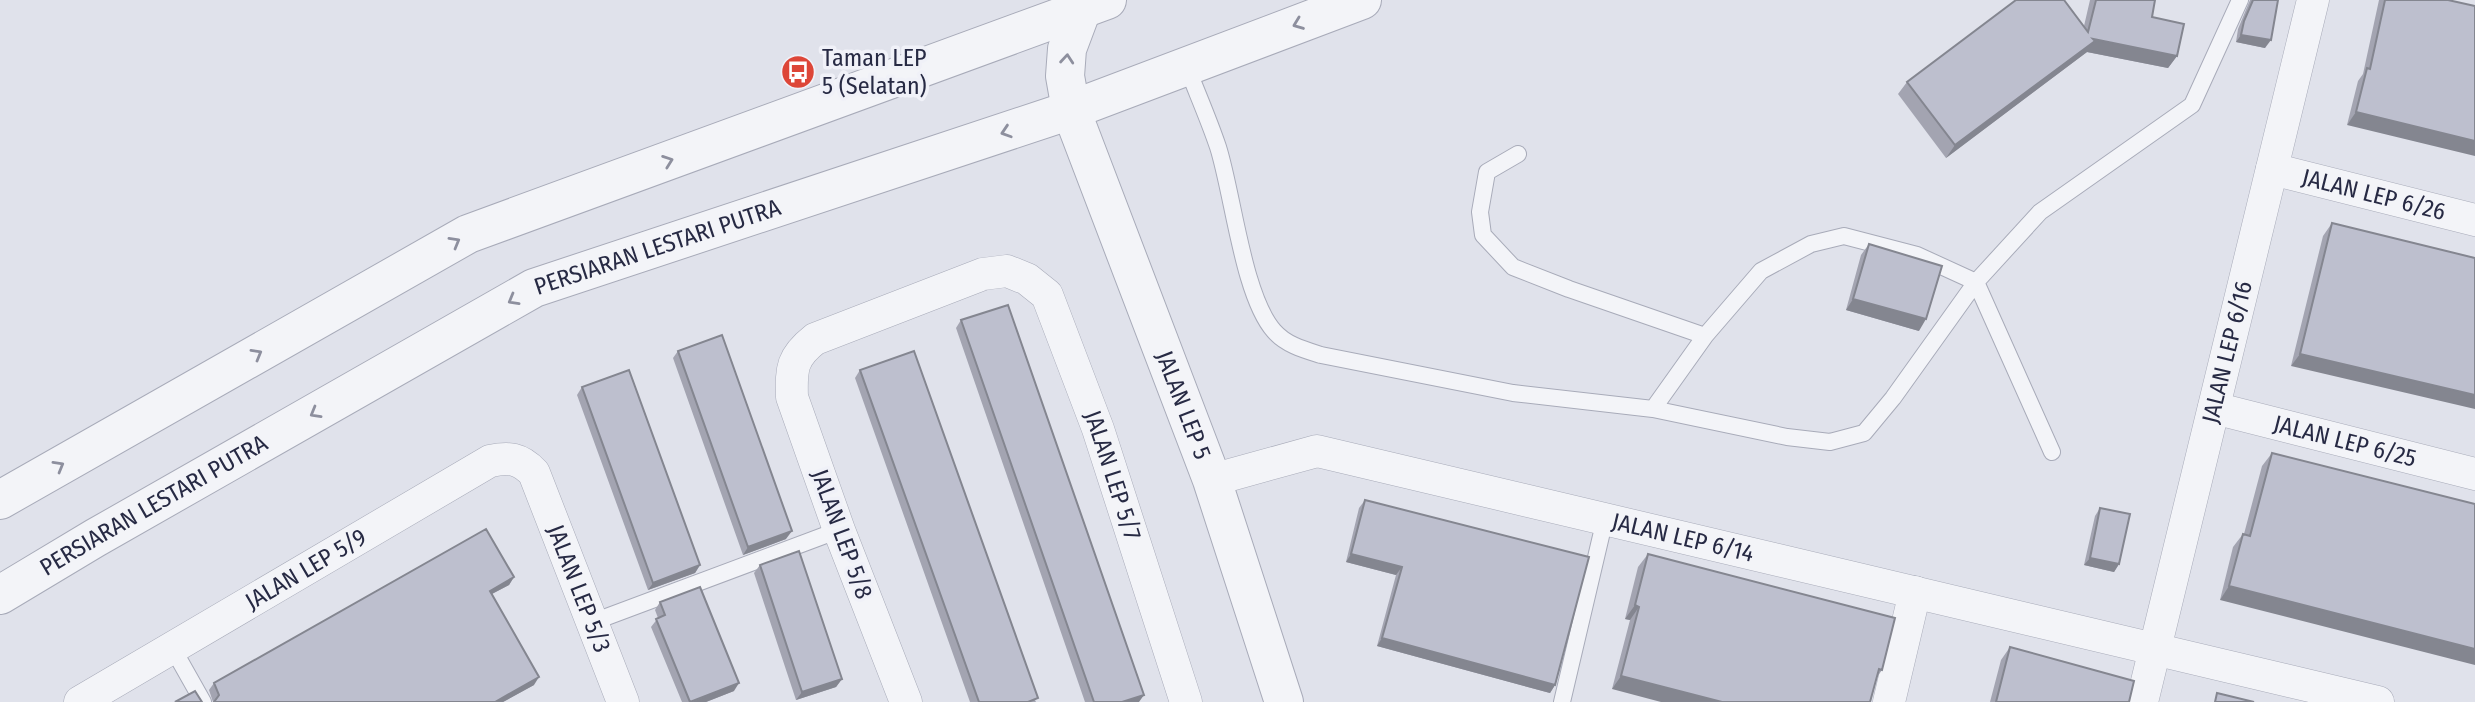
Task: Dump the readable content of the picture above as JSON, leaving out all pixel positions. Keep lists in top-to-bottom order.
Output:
{
  "streets": {
    "street": [
      "JALAN LEP 6/26",
      "PERSIARAN LESTARI PUTRA",
      "JALAN LEP 6/16",
      "JALAN LEP 5",
      "JALAN LEP 6/25",
      "JALAN LEP 5/7",
      "JALAN LEP 5/8",
      "JALAN LEP 6/14",
      "JALAN LEP 5/9",
      "JALAN LEP 5/3"
    ]
  },
  "crossings": [
    ["JALAN LEP 6/26", "JALAN LEP 6/16"],
    ["PERSIARAN LESTARI PUTRA", "JALAN LEP 5"],
    ["JALAN LEP 6/16", "JALAN LEP 6/25"],
    ["JALAN LEP 6/16", "JALAN LEP 6/14"],
    ["JALAN LEP 5", "JALAN LEP 6/14"],
    ["JALAN LEP 5/7", "JALAN LEP 5/8"],
    ["JALAN LEP 5/9", "JALAN LEP 5/3"]
  ],
  "places": {
    "bus stop": ["Taman LEP 5 (Selatan)"]
  }
}
